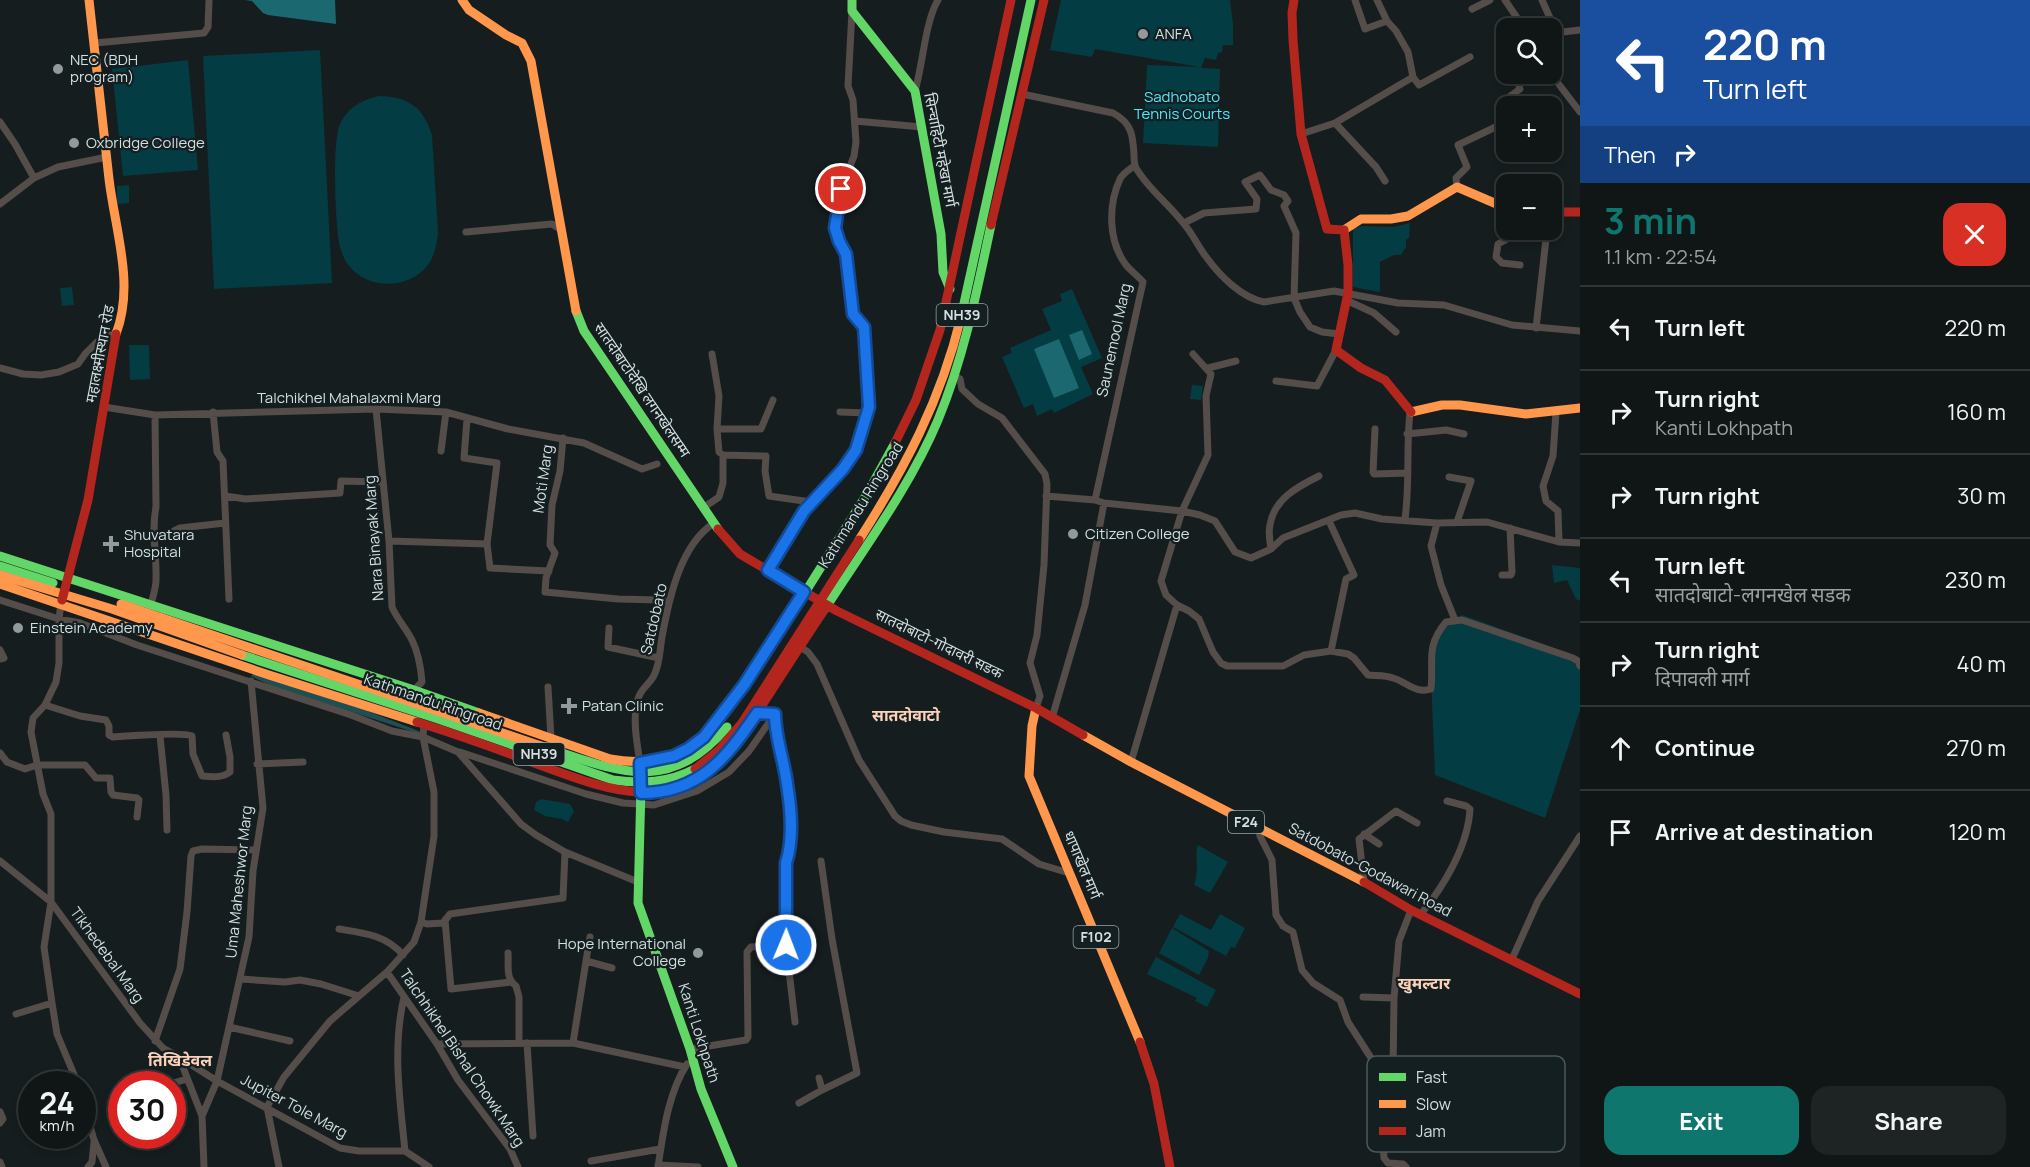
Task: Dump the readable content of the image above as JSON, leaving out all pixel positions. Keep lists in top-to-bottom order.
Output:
{
  "streets": {
    "main road": [
      "सिन्चाहिटी महेखा मार्ग",
      "NH39",
      "महालक्ष्मीस्थान रोड",
      "सातदोबाटोदेखि लगनखेलसम्म",
      "Kathmandu Ringroad",
      "सातदोबाटो-गोदावरी सडक",
      "F24",
      "धापाखेल मार्ग",
      "Satdobato-Godawari Road",
      "F102",
      "Kanti Lokhpath"
    ],
    "street": [
      "Saunemool Marg",
      "Talchikhel Mahalaxmi Marg",
      "Moti Marg",
      "Nara Binayak Marg",
      "Satdobato",
      "Uma Maheshwor Marg",
      "Tikhedebal Marg",
      "Talchhikhel Bishal Chowk Marg",
      "Jupiter Tole Marg"
    ]
  },
  "crossings": [
    ["महालक्ष्मीस्थान रोड", "Talchikhel Mahalaxmi Marg"],
    ["महालक्ष्मीस्थान रोड", "Kathmandu Ringroad"],
    ["महालक्ष्मीस्थान रोड", "Tikhedebal Marg"],
    ["सातदोबाटोदेखि लगनखेलसम्म", "Satdobato"],
    ["सातदोबाटोदेखि लगनखेलसम्म", "सातदोबाटो-गोदावरी सडक"],
    ["Talchikhel Mahalaxmi Marg", "Moti Marg"],
    ["Talchikhel Mahalaxmi Marg", "Nara Binayak Marg"],
    ["Moti Marg", "Satdobato"],
    ["Kathmandu Ringroad", "सातदोबाटो-गोदावरी सडक"],
    ["Kathmandu Ringroad", "Tikhedebal Marg"],
    ["Kathmandu Ringroad", "Kanti Lokhpath"],
    ["Satdobato", "Kanti Lokhpath"],
    ["सातदोबाटो-गोदावरी सडक", "धापाखेल मार्ग"],
    ["सातदोबाटो-गोदावरी सडक", "Satdobato-Godawari Road"],
    ["Uma Maheshwor Marg", "Jupiter Tole Marg"],
    ["Tikhedebal Marg", "Jupiter Tole Marg"]
  ],
  "districts": ["सातदोवाटो", "खुमल्टार", "तिखिडेवल"],
  "parks": ["Sadhobato Tennis Courts"],
  "places": {
    "other": [
      "ANFA",
      "NEC (BDH program)",
      "Oxbridge College",
      "Citizen College",
      "Einstein Academy",
      "Hope International College"
    ],
    "health": ["Shuvatara Hospital", "Patan Clinic"]
  },
  "legend": ["Fast", "Slow", "Jam"],
  "page": {
    "turn": ["220 m", "Turn left"],
    "map_buttons": ["+", "−"],
    "then": "Then",
    "heading": ["3 min", "1.1 km · 22:54"],
    "list": [
      {
        "name": "Turn left",
        "value": "220 m"
      },
      {
        "name": "Turn right",
        "note": "Kanti Lokhpath",
        "value": "160 m"
      },
      {
        "name": "Turn right",
        "value": "30 m"
      },
      {
        "name": "Turn left",
        "note": "सातदोबाटो-लगनखेल सडक",
        "value": "230 m"
      },
      {
        "name": "Turn right",
        "note": "दिपावली मार्ग",
        "value": "40 m"
      },
      {
        "name": "Continue",
        "value": "270 m"
      },
      {
        "name": "Arrive at destination",
        "value": "120 m"
      }
    ],
    "speed": "24 km/h",
    "limit": "30",
    "buttons": ["Exit", "Share"]
  }
}
